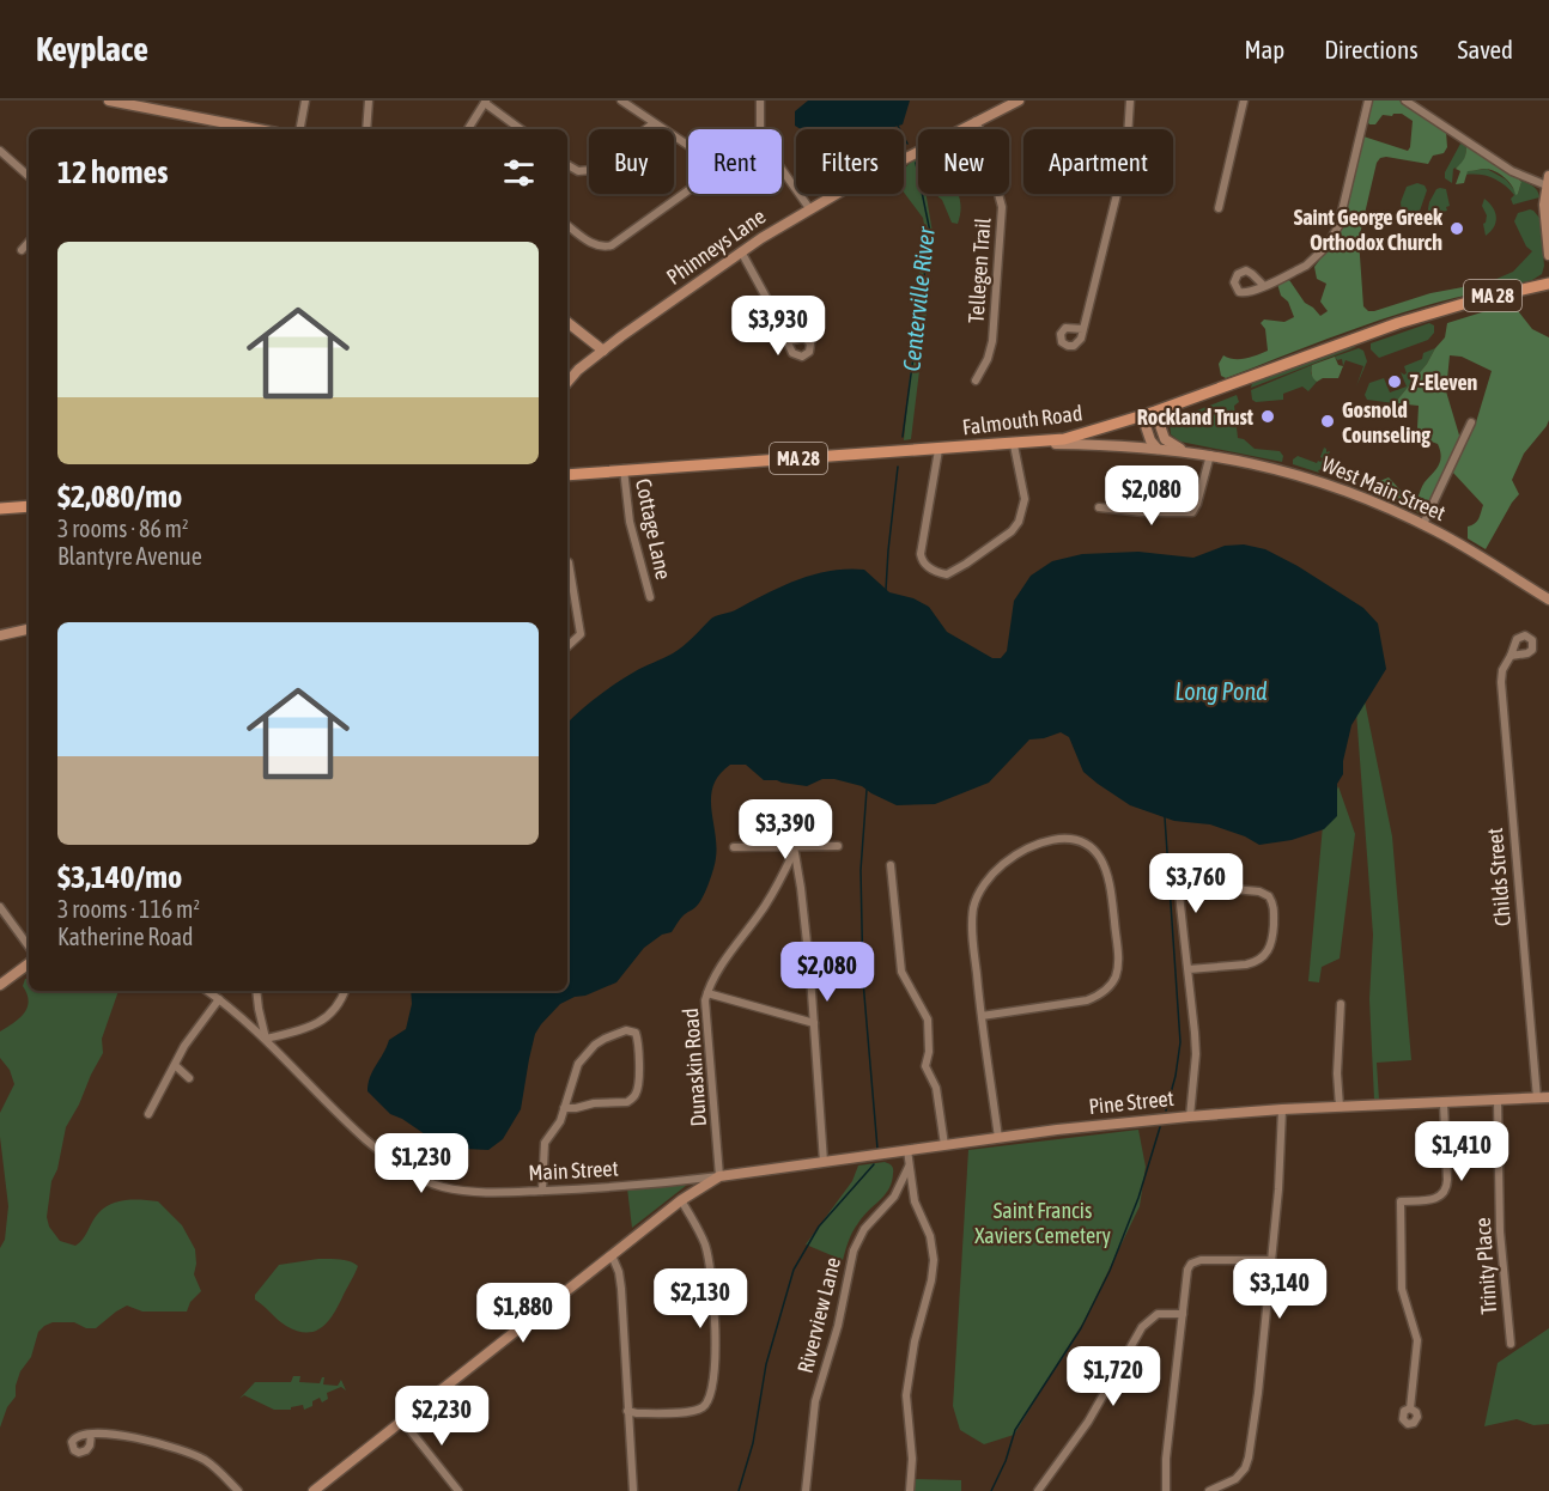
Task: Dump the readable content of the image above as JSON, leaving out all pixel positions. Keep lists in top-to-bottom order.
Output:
{
  "streets": {
    "main road": [
      "Phinneys Lane",
      "MA 28",
      "Falmouth Road",
      "West Main Street",
      "Pine Street"
    ],
    "street": [
      "Tellegen Trail",
      "Cottage Lane",
      "Childs Street",
      "Dunaskin Road",
      "Main Street",
      "Trinity Place",
      "Riverview Lane"
    ]
  },
  "crossings": [
    ["Phinneys Lane", "Tellegen Trail"],
    ["Falmouth Road", "West Main Street"],
    ["Falmouth Road", "Cottage Lane"],
    ["Childs Street", "Pine Street"],
    ["Dunaskin Road", "Pine Street"],
    ["Dunaskin Road", "Main Street"],
    ["Pine Street", "Main Street"],
    ["Pine Street", "Trinity Place"]
  ],
  "water": ["Centerville River", "Long Pond"],
  "parks": ["Saint Francis Xaviers Cemetery"],
  "places": [
    "Saint George Greek Orthodox Church",
    "7-Eleven",
    "Rockland Trust",
    "Gosnold Counseling"
  ],
  "page": {
    "header": "Keyplace",
    "nav": ["Map", "Directions", "Saved"],
    "chip": [
      "Buy",
      "Rent",
      "Filters",
      "New",
      "Apartment"
    ],
    "heading": "12 homes",
    "list": [
      {
        "name": "$2,080/mo",
        "note": "3 rooms · 86 m² · Blantyre Avenue"
      },
      {
        "name": "$3,140/mo",
        "note": "3 rooms · 116 m² · Katherine Road"
      }
    ],
    "price": [
      "$3,930",
      "$2,080",
      "$3,390",
      "$3,760",
      "$2,080",
      "$1,410",
      "$1,230",
      "$3,140",
      "$2,130",
      "$1,880",
      "$1,720",
      "$2,230"
    ]
  }
}
